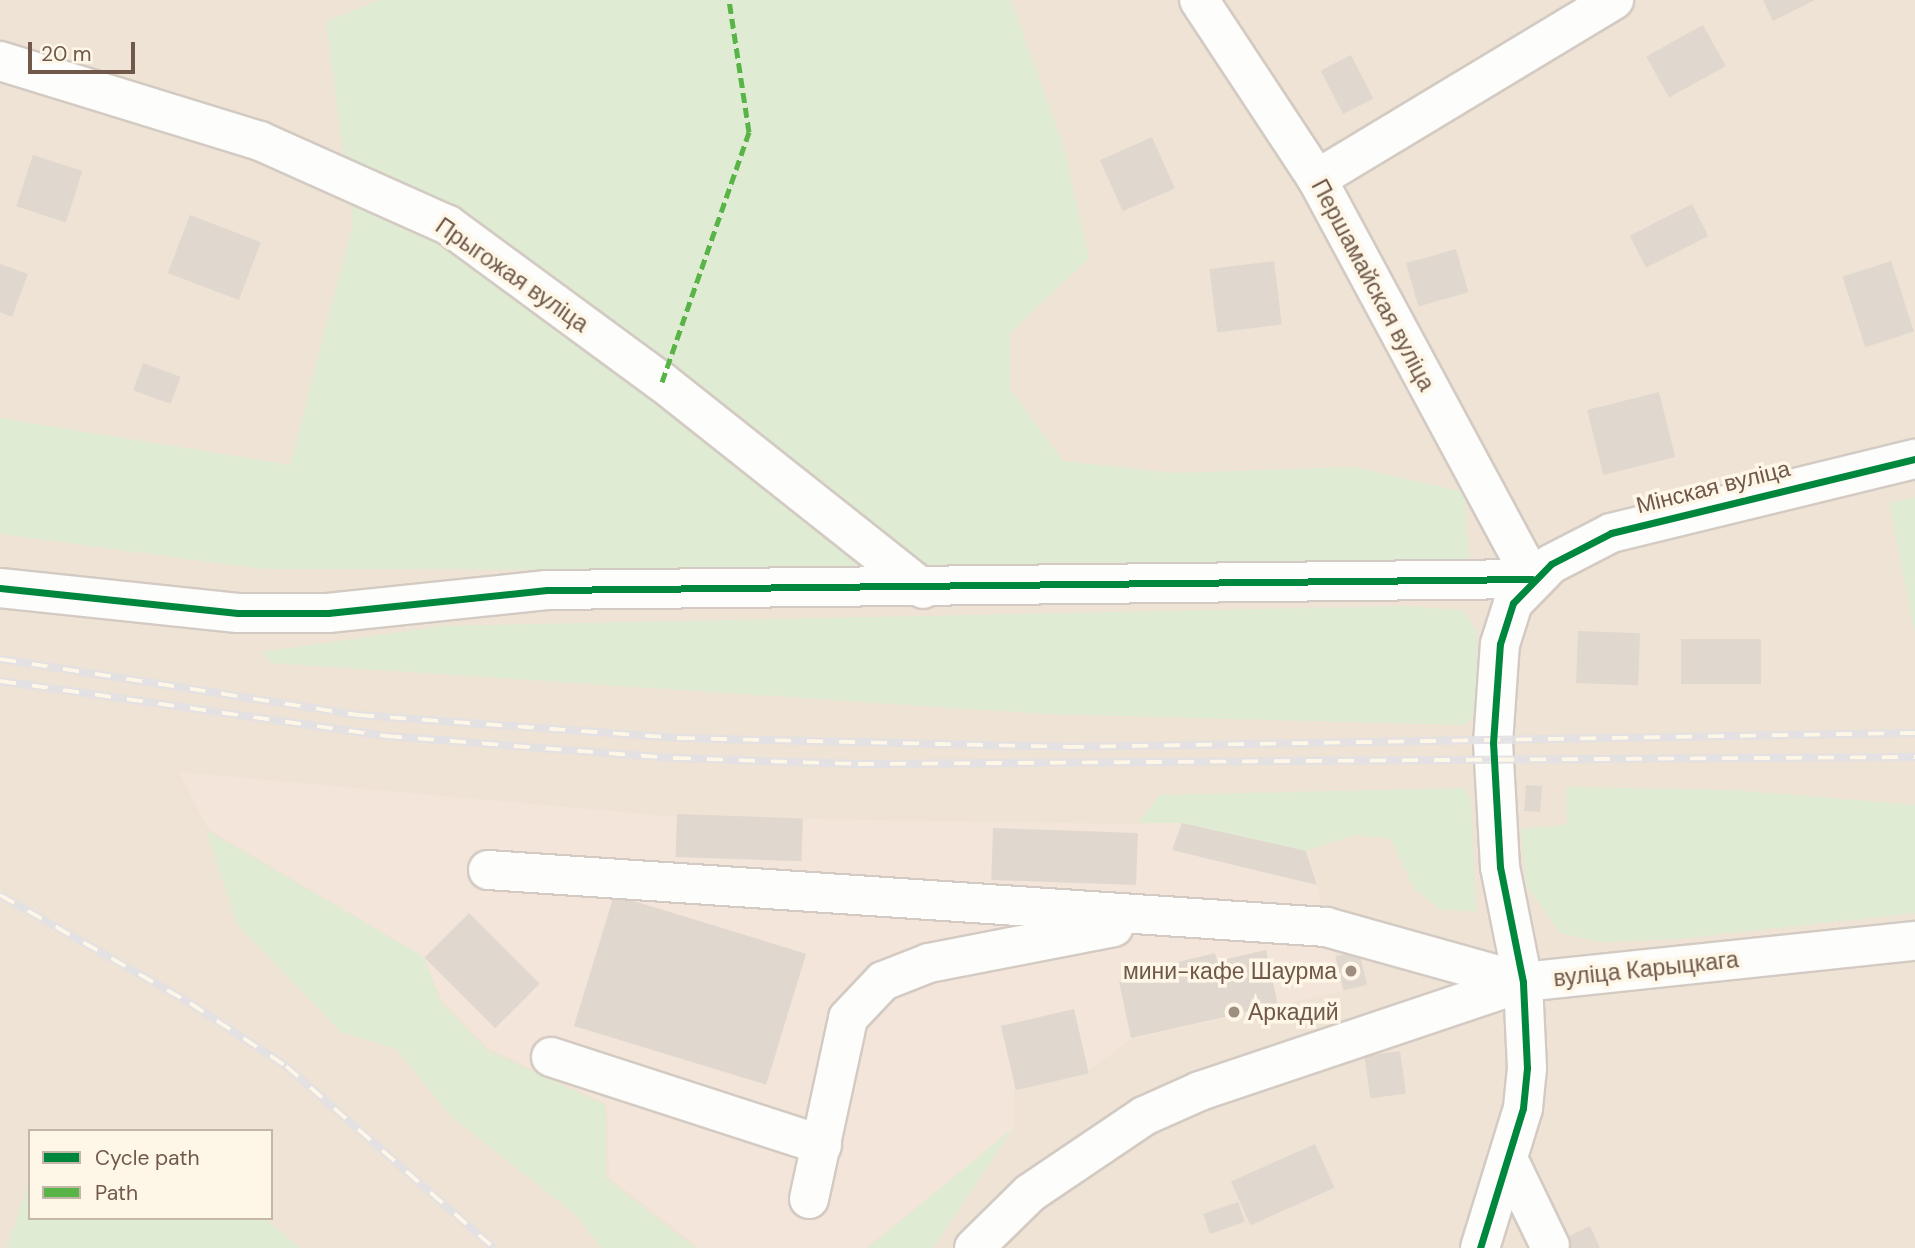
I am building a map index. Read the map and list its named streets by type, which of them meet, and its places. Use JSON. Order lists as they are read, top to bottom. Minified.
{"streets":{"street":["Прыгожая вуліца","Першамайская вуліца","Мінская вуліца","вуліца Карыцкага"]},"crossings":[["Першамайская вуліца","Мінская вуліца"]],"places":["мини-кафе Шаурма","Аркадий"],"legend":["Cycle path","Path"],"scale_bar":"20 m"}
